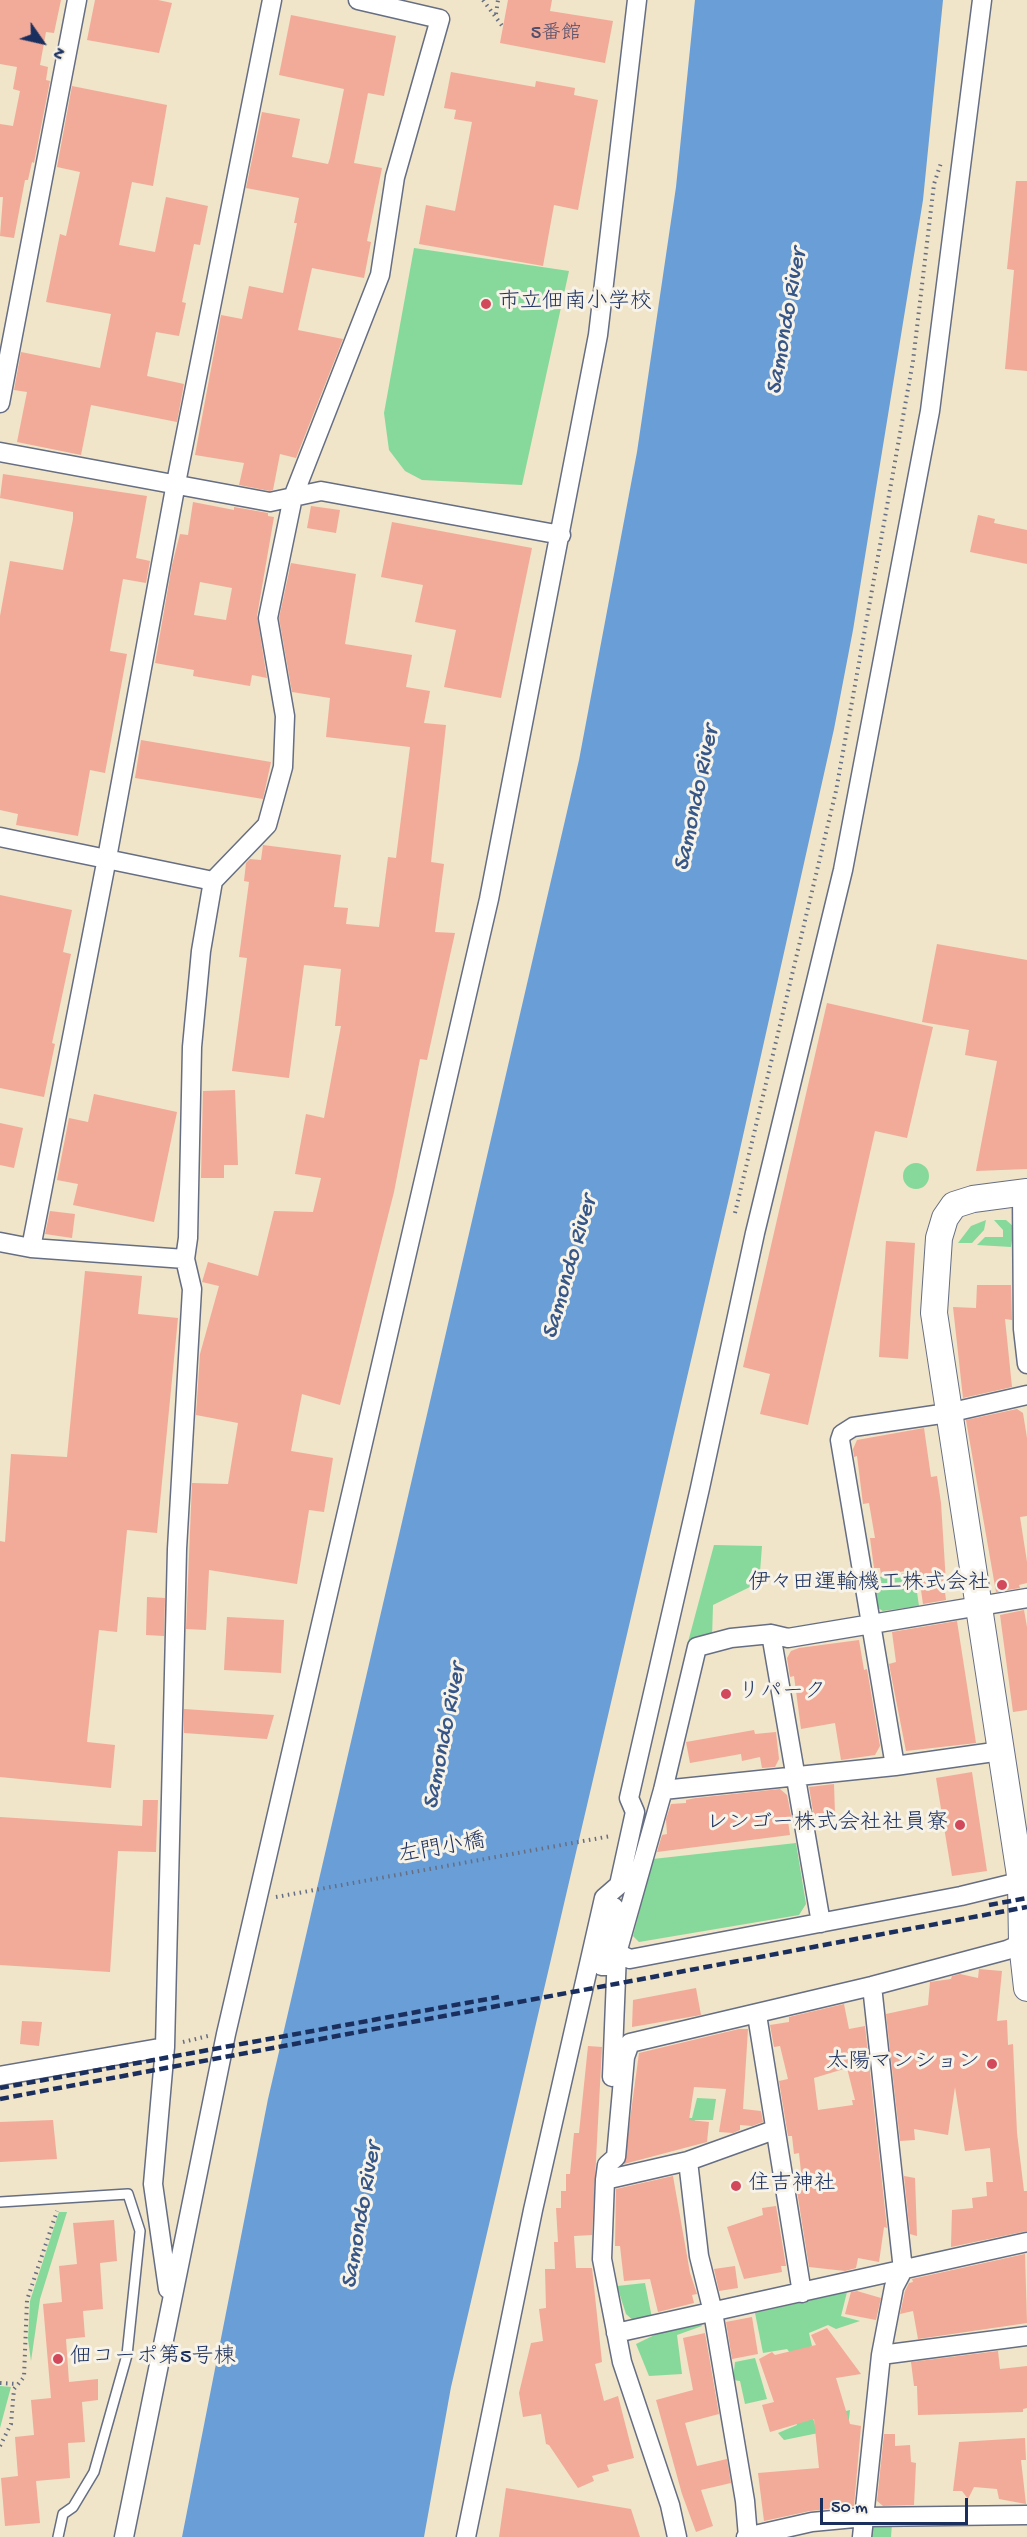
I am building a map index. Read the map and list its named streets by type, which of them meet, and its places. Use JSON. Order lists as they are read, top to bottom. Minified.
{"streets":{"path":["左門小橋"]},"water":["Samondo River"],"places":["市立佃南小学校","伊々田運輸機工株式会社","リパーク","レンゴー株式会社社員寮","太陽マンション","住吉神社","佃コーポ第5号棟"],"house_numbers":["5番館"],"scale_bar":"50 m","north":"bottom right"}
